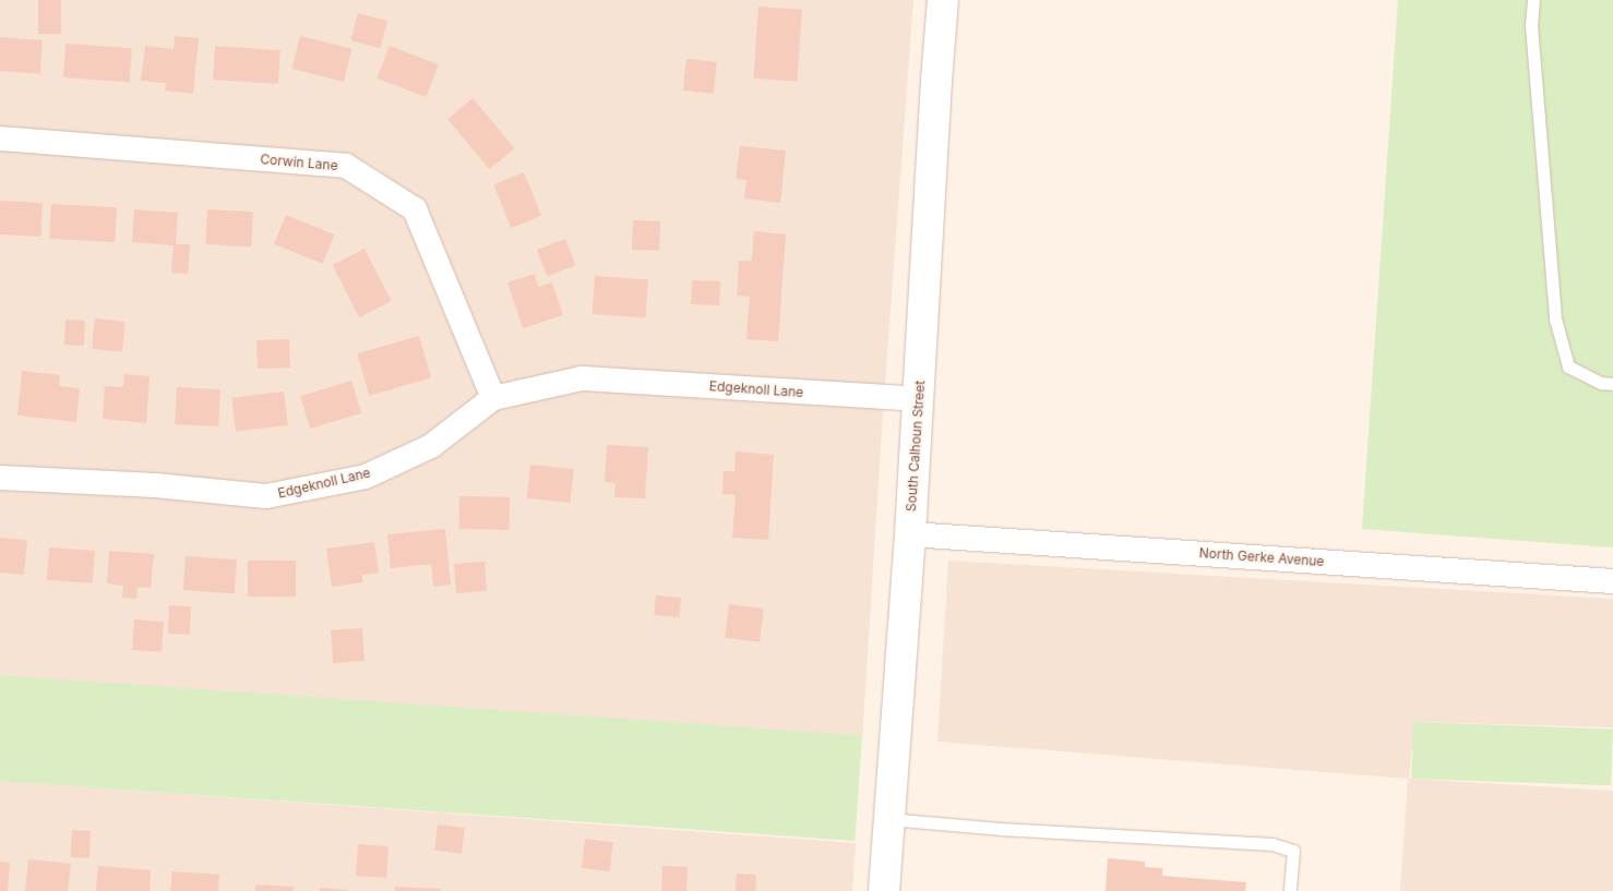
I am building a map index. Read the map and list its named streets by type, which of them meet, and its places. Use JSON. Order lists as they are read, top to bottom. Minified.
{"streets":{"street":["Corwin Lane","Edgeknoll Lane","South Calhoun Street","North Gerke Avenue"]},"crossings":[["Corwin Lane","Edgeknoll Lane"],["Edgeknoll Lane","South Calhoun Street"],["South Calhoun Street","North Gerke Avenue"]]}
